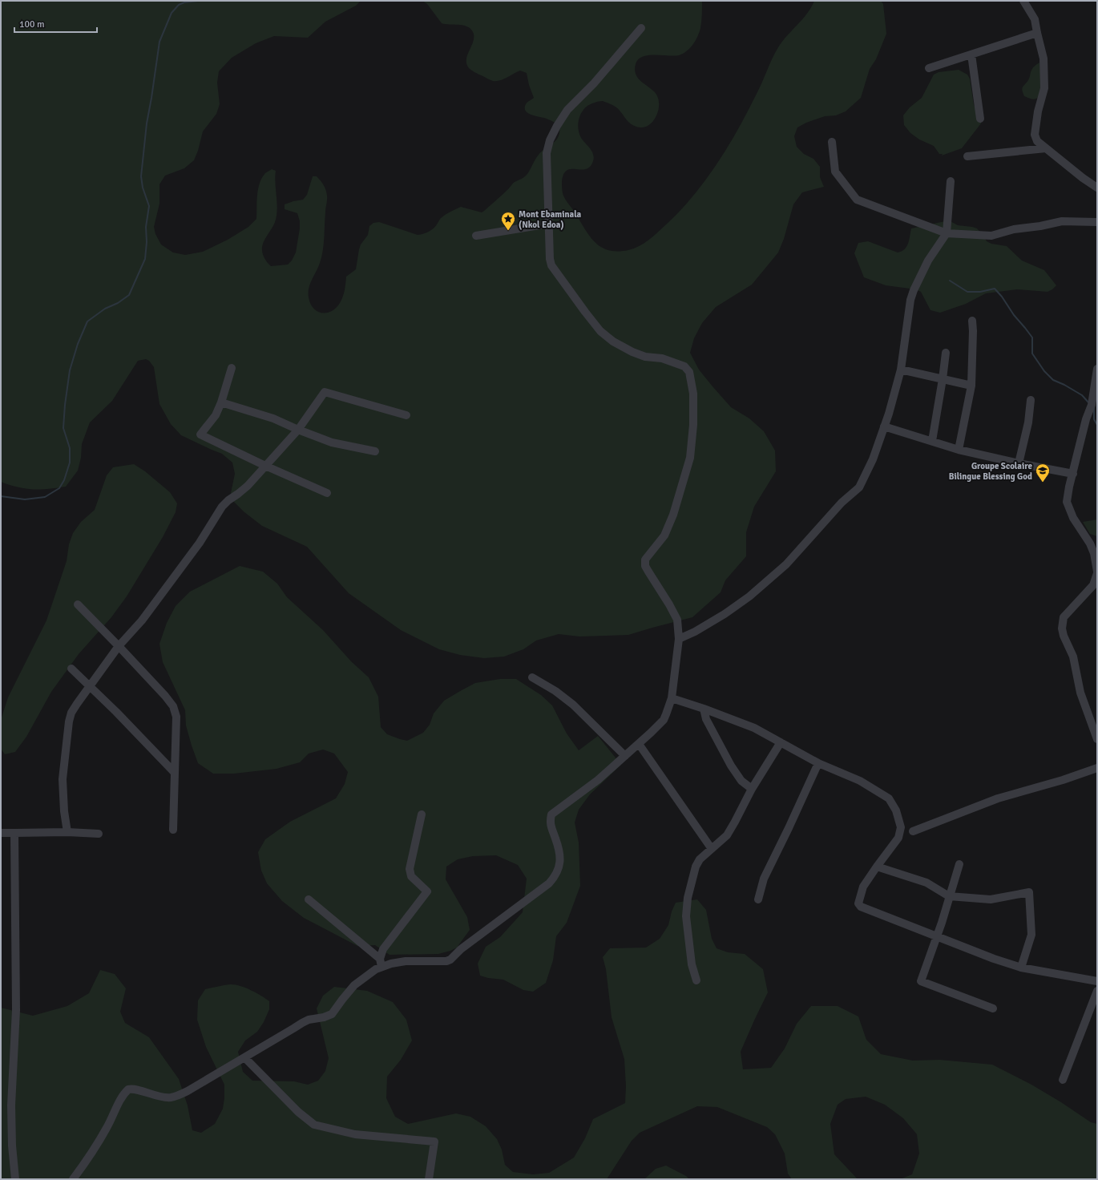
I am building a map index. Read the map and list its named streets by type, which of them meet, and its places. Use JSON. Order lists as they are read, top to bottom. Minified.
{"places":{"place":["Mont Ebaminala (Nkol Edoa)"],"school or university":["Groupe Scolaire Bilingue Blessing God"]},"scale_bar":"100 m"}
